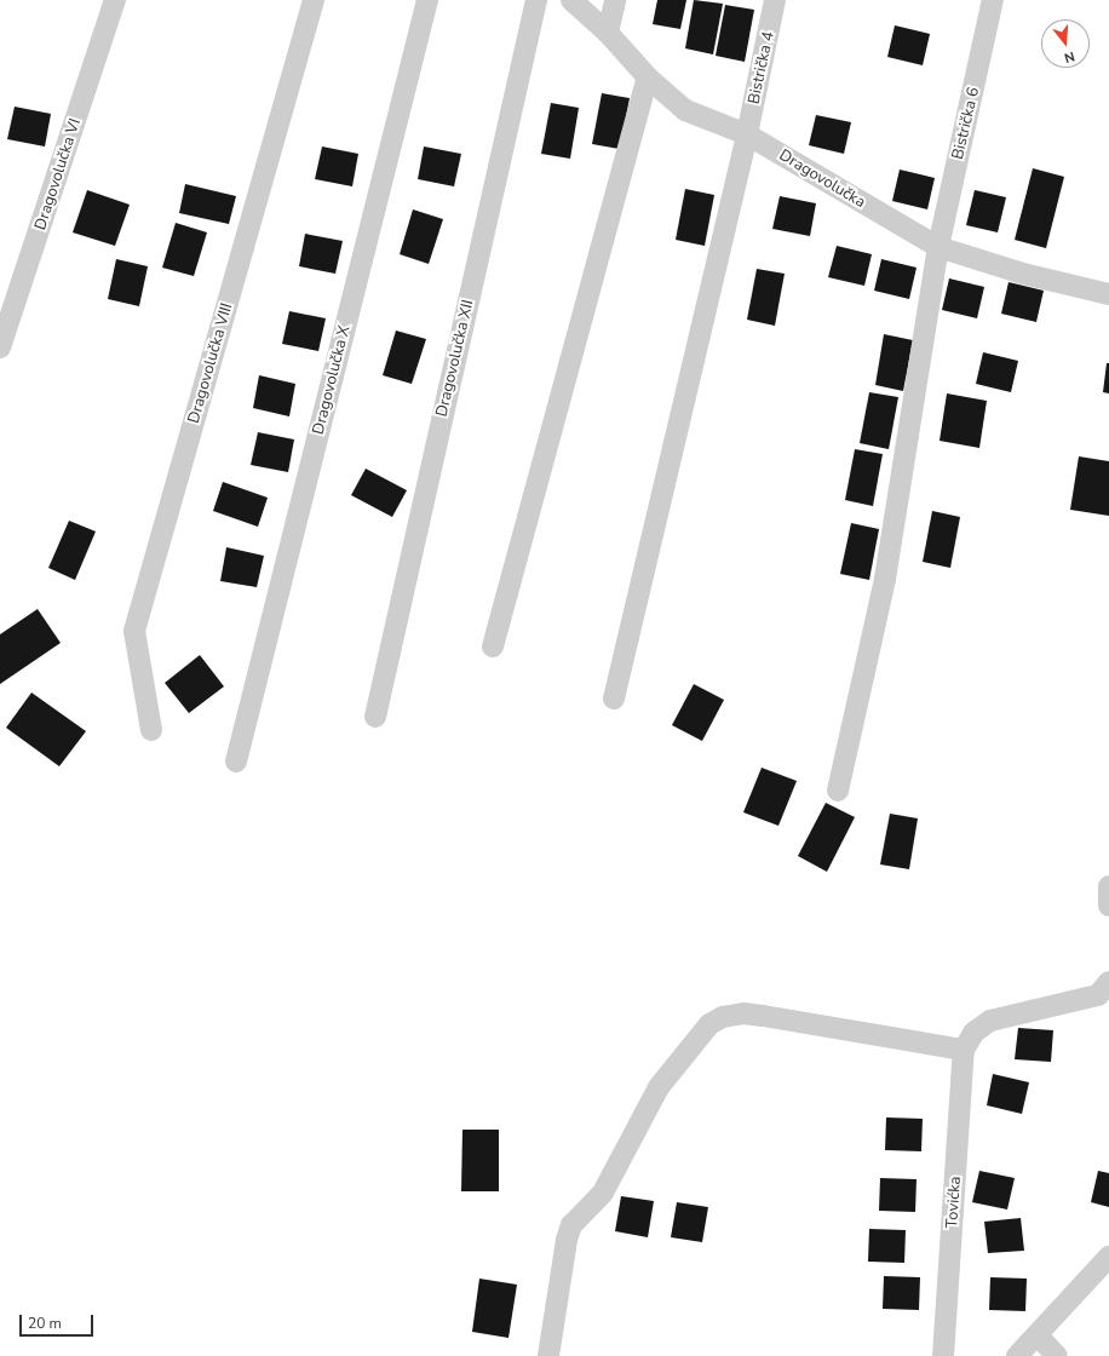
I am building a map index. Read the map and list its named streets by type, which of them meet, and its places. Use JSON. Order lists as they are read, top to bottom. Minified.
{"streets":{"street":["Bistrička 4","Bistrička 6","Dragovolučka VI","Dragovolučka","Dragovolučka XII","Dragovolučka VIII","Dragovolučka X","Tovićka"]},"crossings":[["Bistrička 4","Dragovolučka"],["Bistrička 6","Dragovolučka"]],"scale_bar":"20 m","north":"bottom"}
